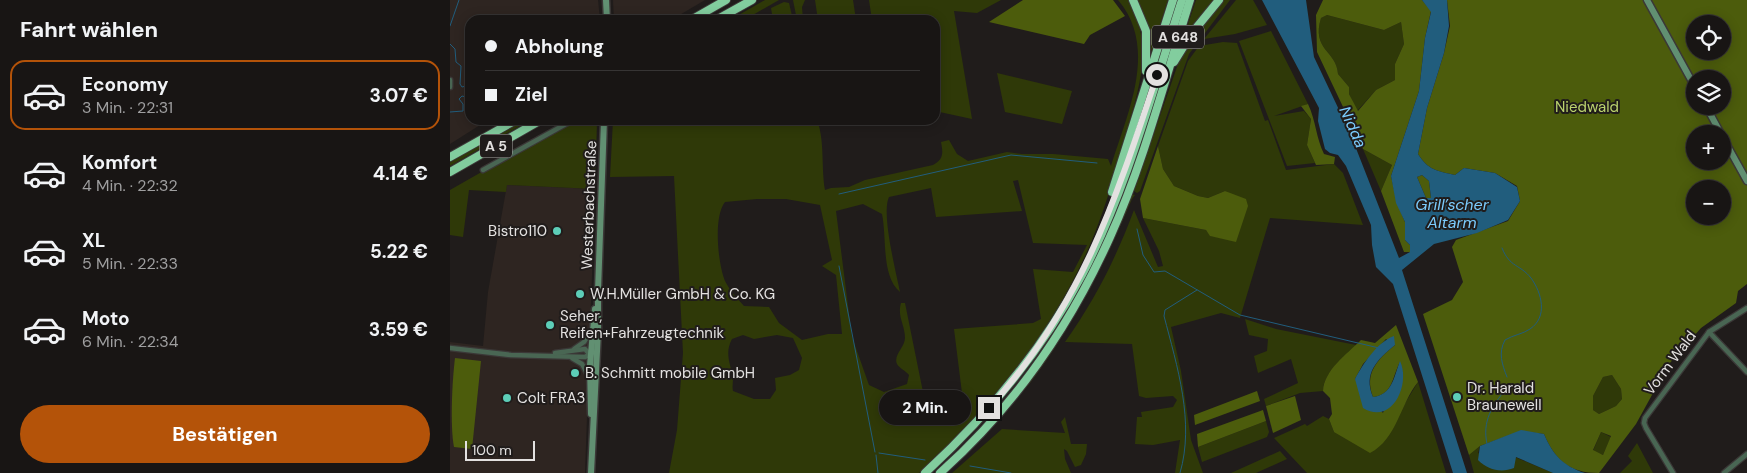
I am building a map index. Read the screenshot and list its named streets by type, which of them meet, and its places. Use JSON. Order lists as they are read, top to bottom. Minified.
{"streets":{"highway":["A 648","A 5"],"main road":["Westerbachstraße"],"street":["Vorm Wald"]},"water":["Nidda","Grill’scher Altarm"],"parks":["Niedwald"],"places":["Bistro110","W.H.Müller GmbH & Co. KG","Seher, Reifen+Fahrzeugtechnik","B. Schmitt mobile GmbH","Dr. Harald Braunewell","Colt FRA3"],"scale_bar":"100 m","page":{"heading":"Fahrt wählen","map_buttons":["+","−"],"banner":["Abholung","Ziel"],"list":[{"name":"Economy","note":"3 Min. · 22:31","value":"3.07 €"},{"name":"Komfort","note":"4 Min. · 22:32","value":"4.14 €"},{"name":"XL","note":"5 Min. · 22:33","value":"5.22 €"},{"name":"Moto","note":"6 Min. · 22:34","value":"3.59 €"}],"bubble":"2 Min.","buttons":"Bestätigen","scale":"100 m"}}
